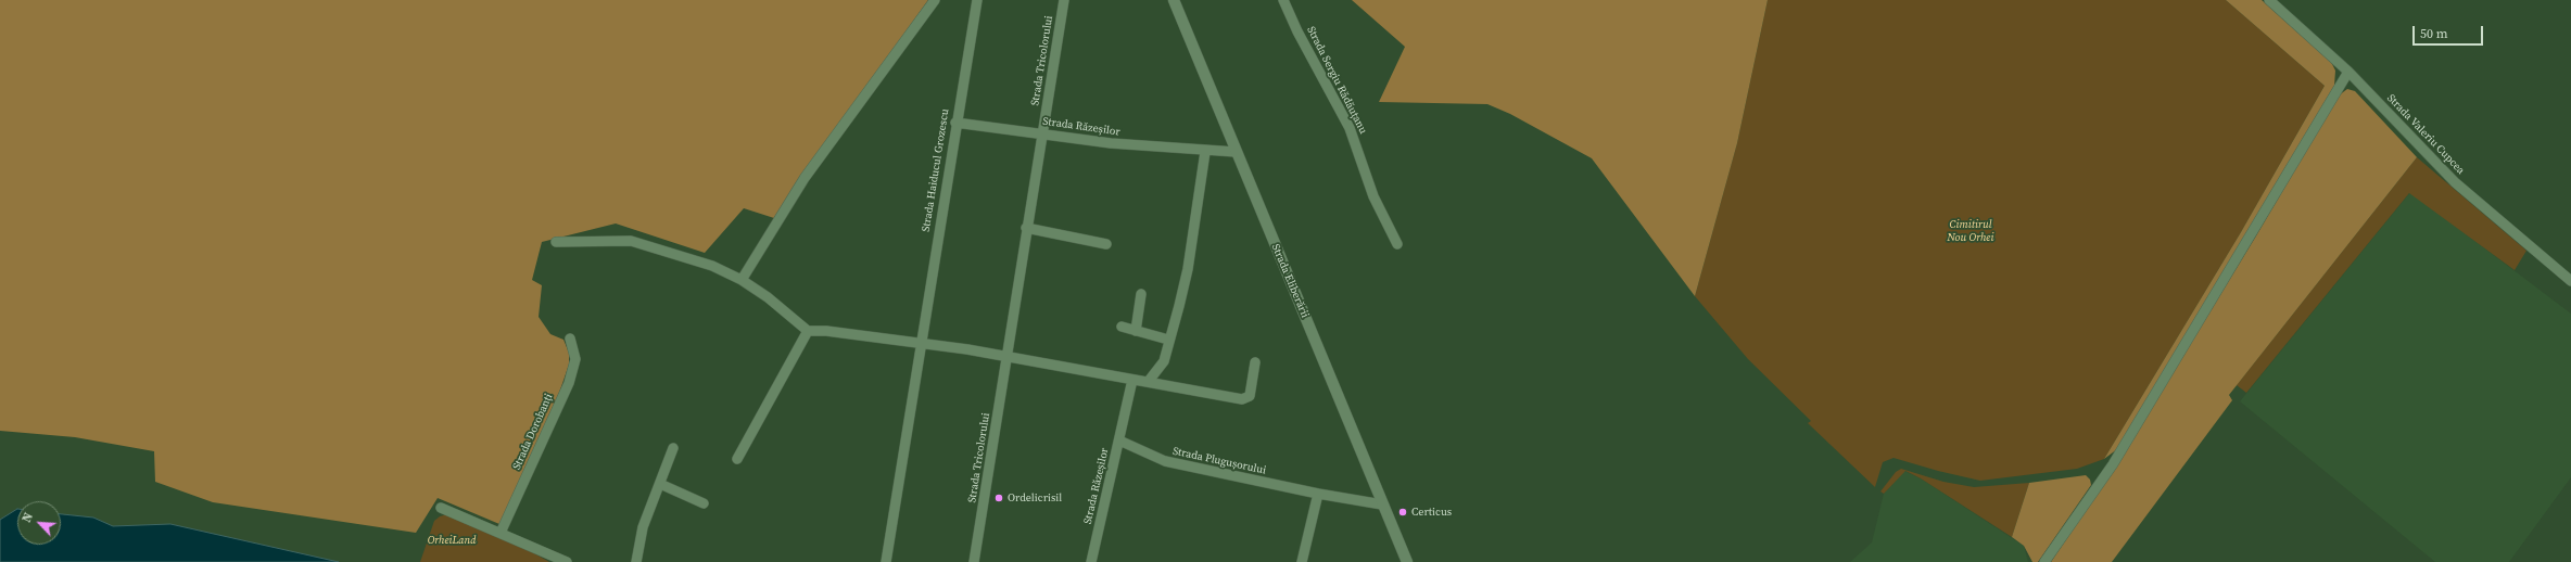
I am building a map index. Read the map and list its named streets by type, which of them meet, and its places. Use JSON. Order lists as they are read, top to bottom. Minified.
{"streets":{"street":["Strada Tricolorului","Strada Sergiu Rădăuțanu","Strada Răzeșilor","Strada Valeriu Cupcea","Strada Haiducul Grozescu","Strada Eliberării","Strada Dorobanți","Strada Plugușorului"]},"crossings":[["Strada Tricolorului","Strada Răzeșilor"],["Strada Răzeșilor","Strada Haiducul Grozescu"],["Strada Răzeșilor","Strada Eliberării"],["Strada Răzeșilor","Strada Plugușorului"],["Strada Eliberării","Strada Plugușorului"]],"parks":["Cimitirul Nou Orhei","OrheiLand"],"places":["Ordelicrisil","Certicus"],"scale_bar":"50 m","north":"top left"}
